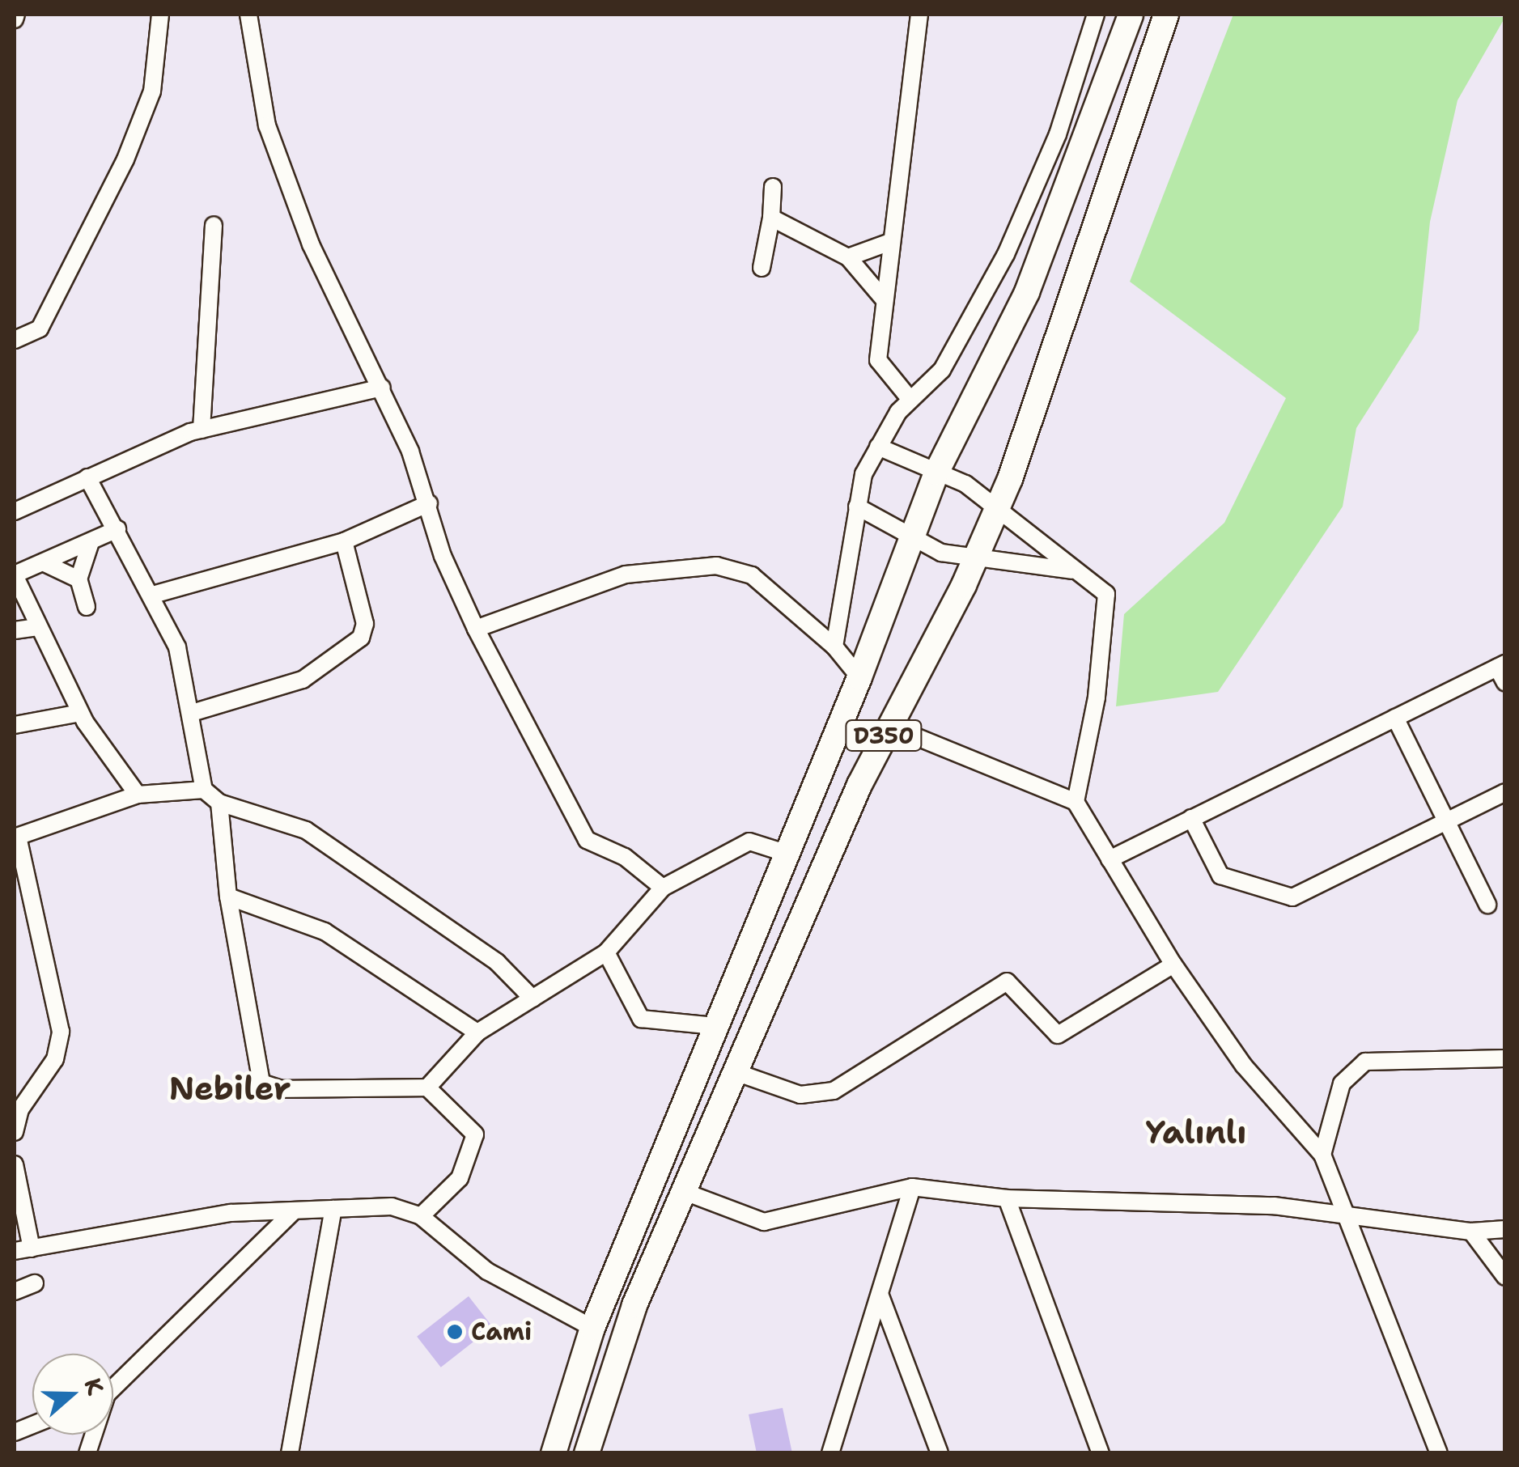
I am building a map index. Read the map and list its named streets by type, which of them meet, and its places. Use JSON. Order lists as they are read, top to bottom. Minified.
{"streets":{"highway":["D350"]},"districts":["Nebiler","Yalınlı"],"places":["Cami"],"north":"right"}
